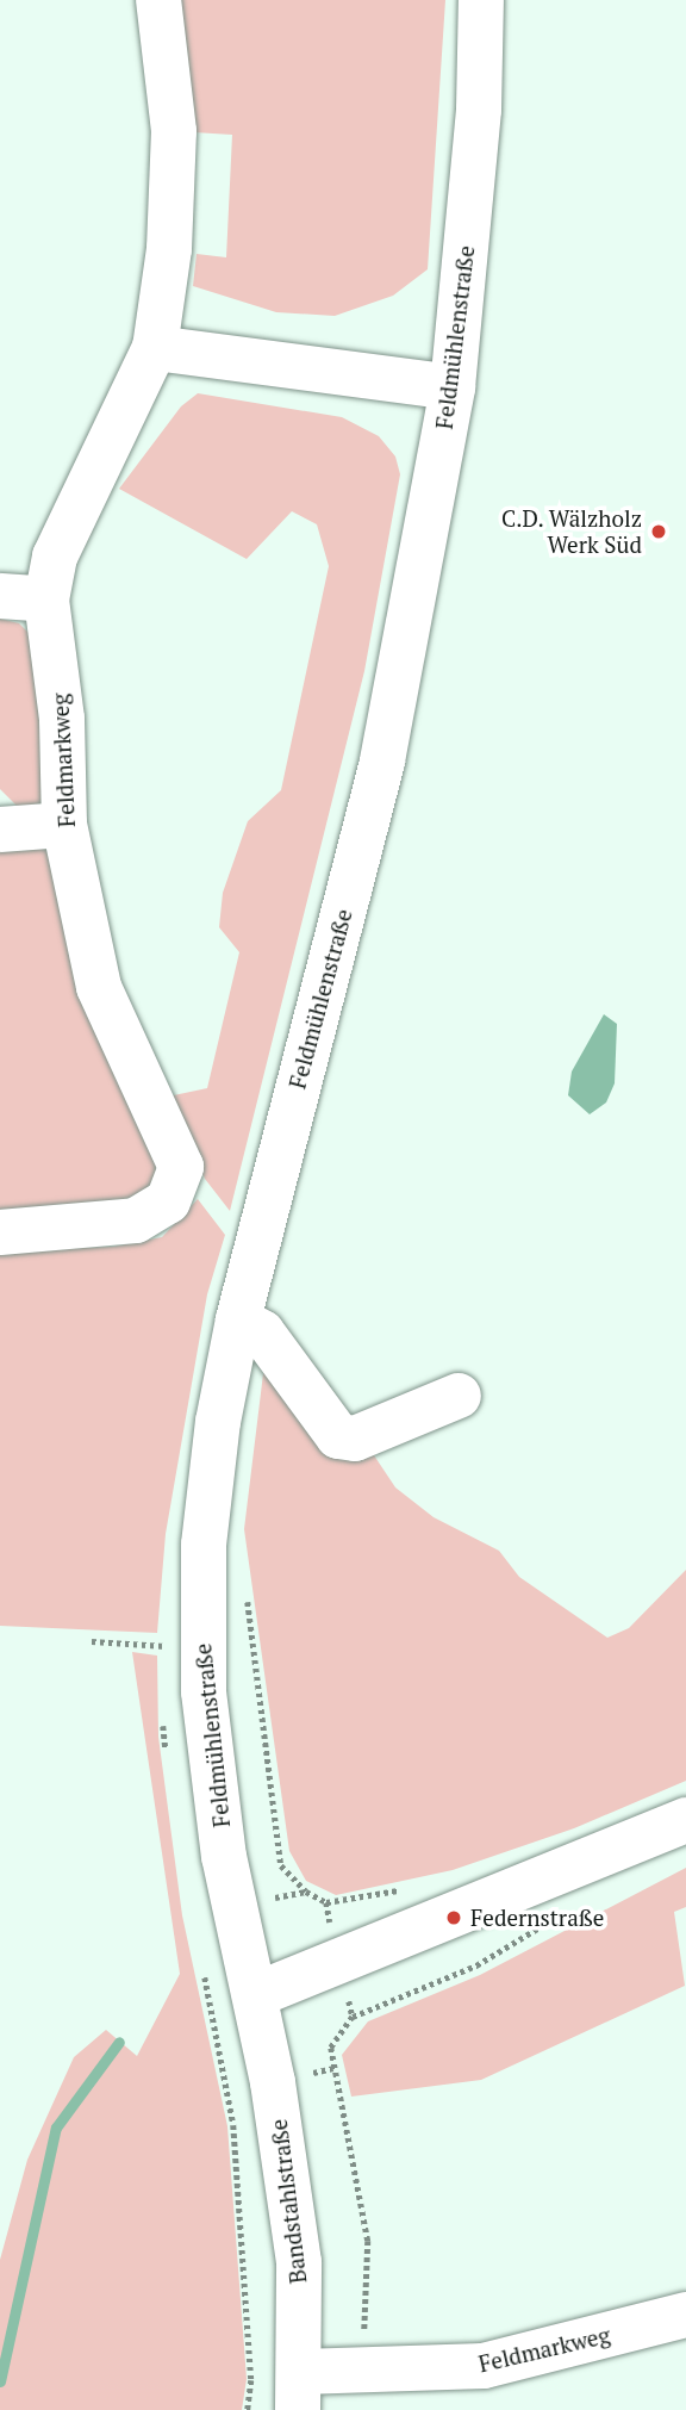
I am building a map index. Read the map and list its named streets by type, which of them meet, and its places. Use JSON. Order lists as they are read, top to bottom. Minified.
{"streets":{"street":["Feldmühlenstraße","Feldmarkweg","Bandstahlstraße"]},"crossings":[["Feldmühlenstraße","Bandstahlstraße"],["Feldmarkweg","Bandstahlstraße"]],"places":["C.D. Wälzholz Werk Süd","Federnstraße"]}
